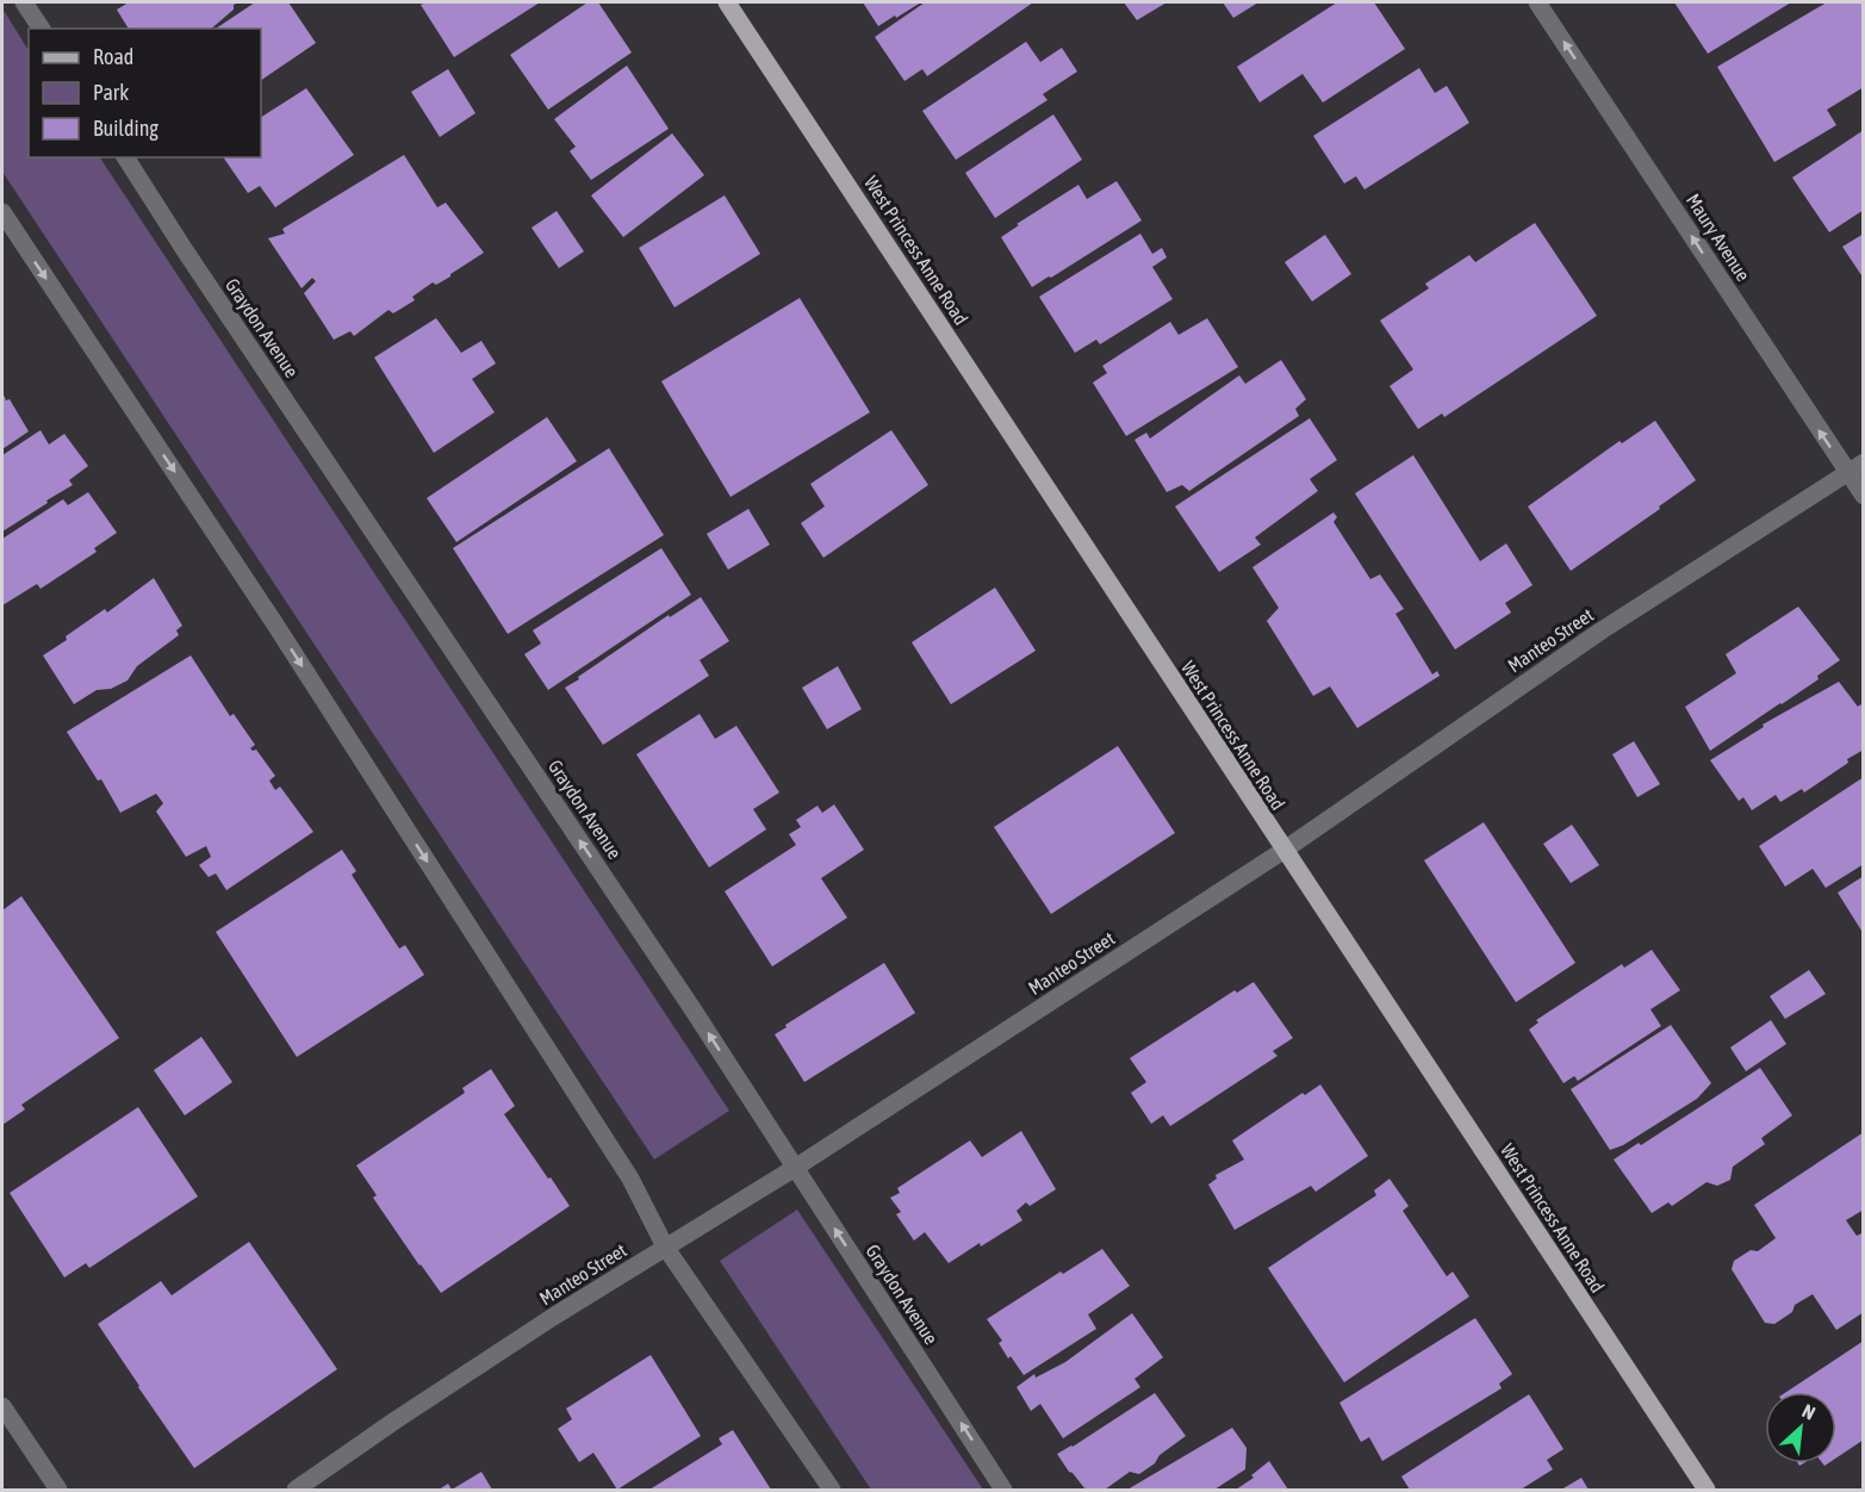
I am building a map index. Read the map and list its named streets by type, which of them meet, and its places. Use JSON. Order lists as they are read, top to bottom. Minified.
{"streets":{"main road":["West Princess Anne Road"],"street":["Maury Avenue","Graydon Avenue","Manteo Street"]},"crossings":[["Maury Avenue","Manteo Street"],["West Princess Anne Road","Manteo Street"],["Graydon Avenue","Manteo Street"]],"one_way":["Maury Avenue"],"legend":["Road","Park","Building"],"north":"top right"}
